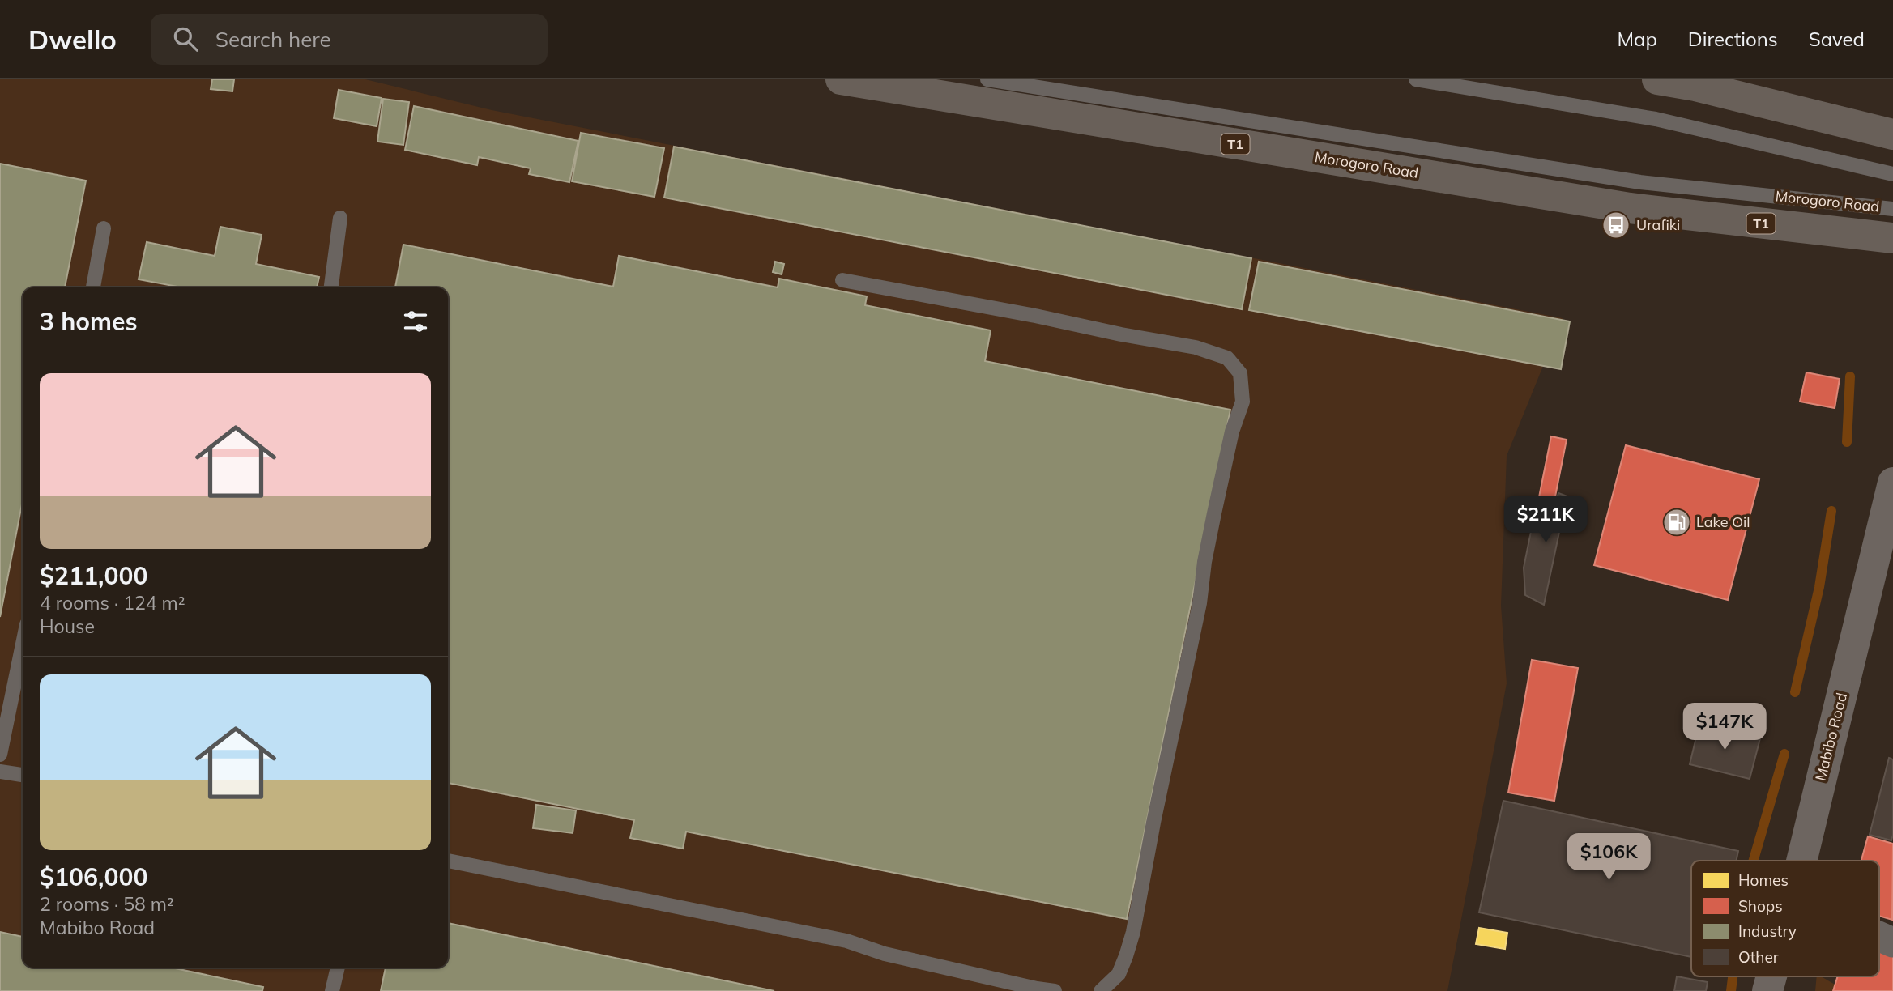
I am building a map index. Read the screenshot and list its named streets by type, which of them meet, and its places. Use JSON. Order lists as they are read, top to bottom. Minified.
{"streets":{"highway":["T1","Morogoro Road"],"main road":["Mabibo Road"]},"places":{"bus stop":["Urafiki"],"fuel station":["Lake Oil"]},"legend":["Homes","Shops","Industry","Other"],"page":{"header":"Dwello","search":"Search here","nav":["Map","Directions","Saved"],"heading":"3 homes","list":[{"name":"$211,000","note":"4 rooms · 124 m² · House"},{"name":"$106,000","note":"2 rooms · 58 m² · Mabibo Road"}],"price":["$211K","$147K","$106K"]}}
